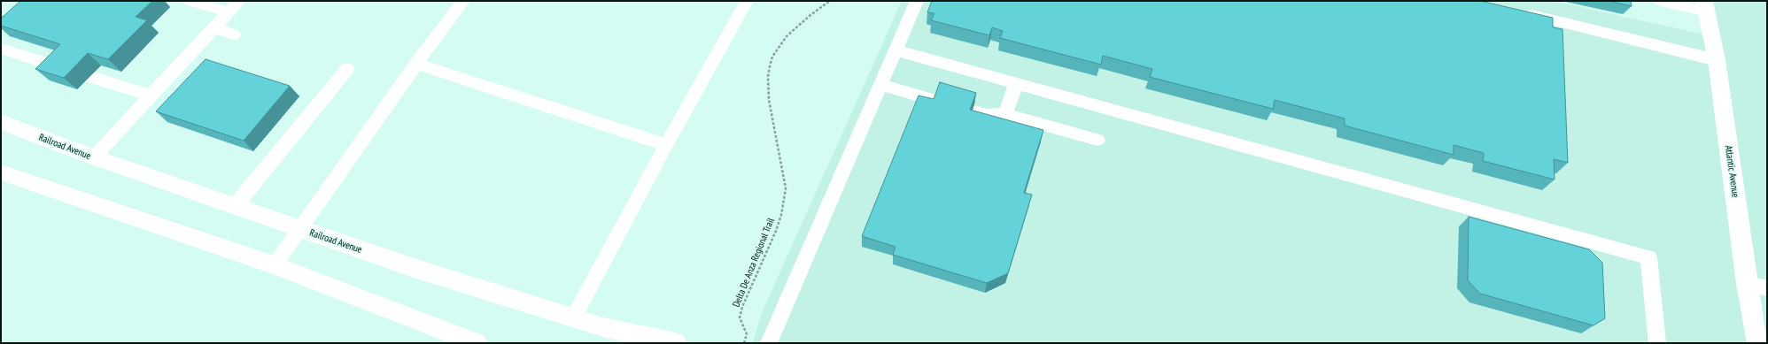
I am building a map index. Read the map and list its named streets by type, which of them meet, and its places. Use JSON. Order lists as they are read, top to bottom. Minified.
{"streets":{"main road":["Railroad Avenue","Atlantic Avenue"],"path":["Delta De Anza Regional Trail"]}}
